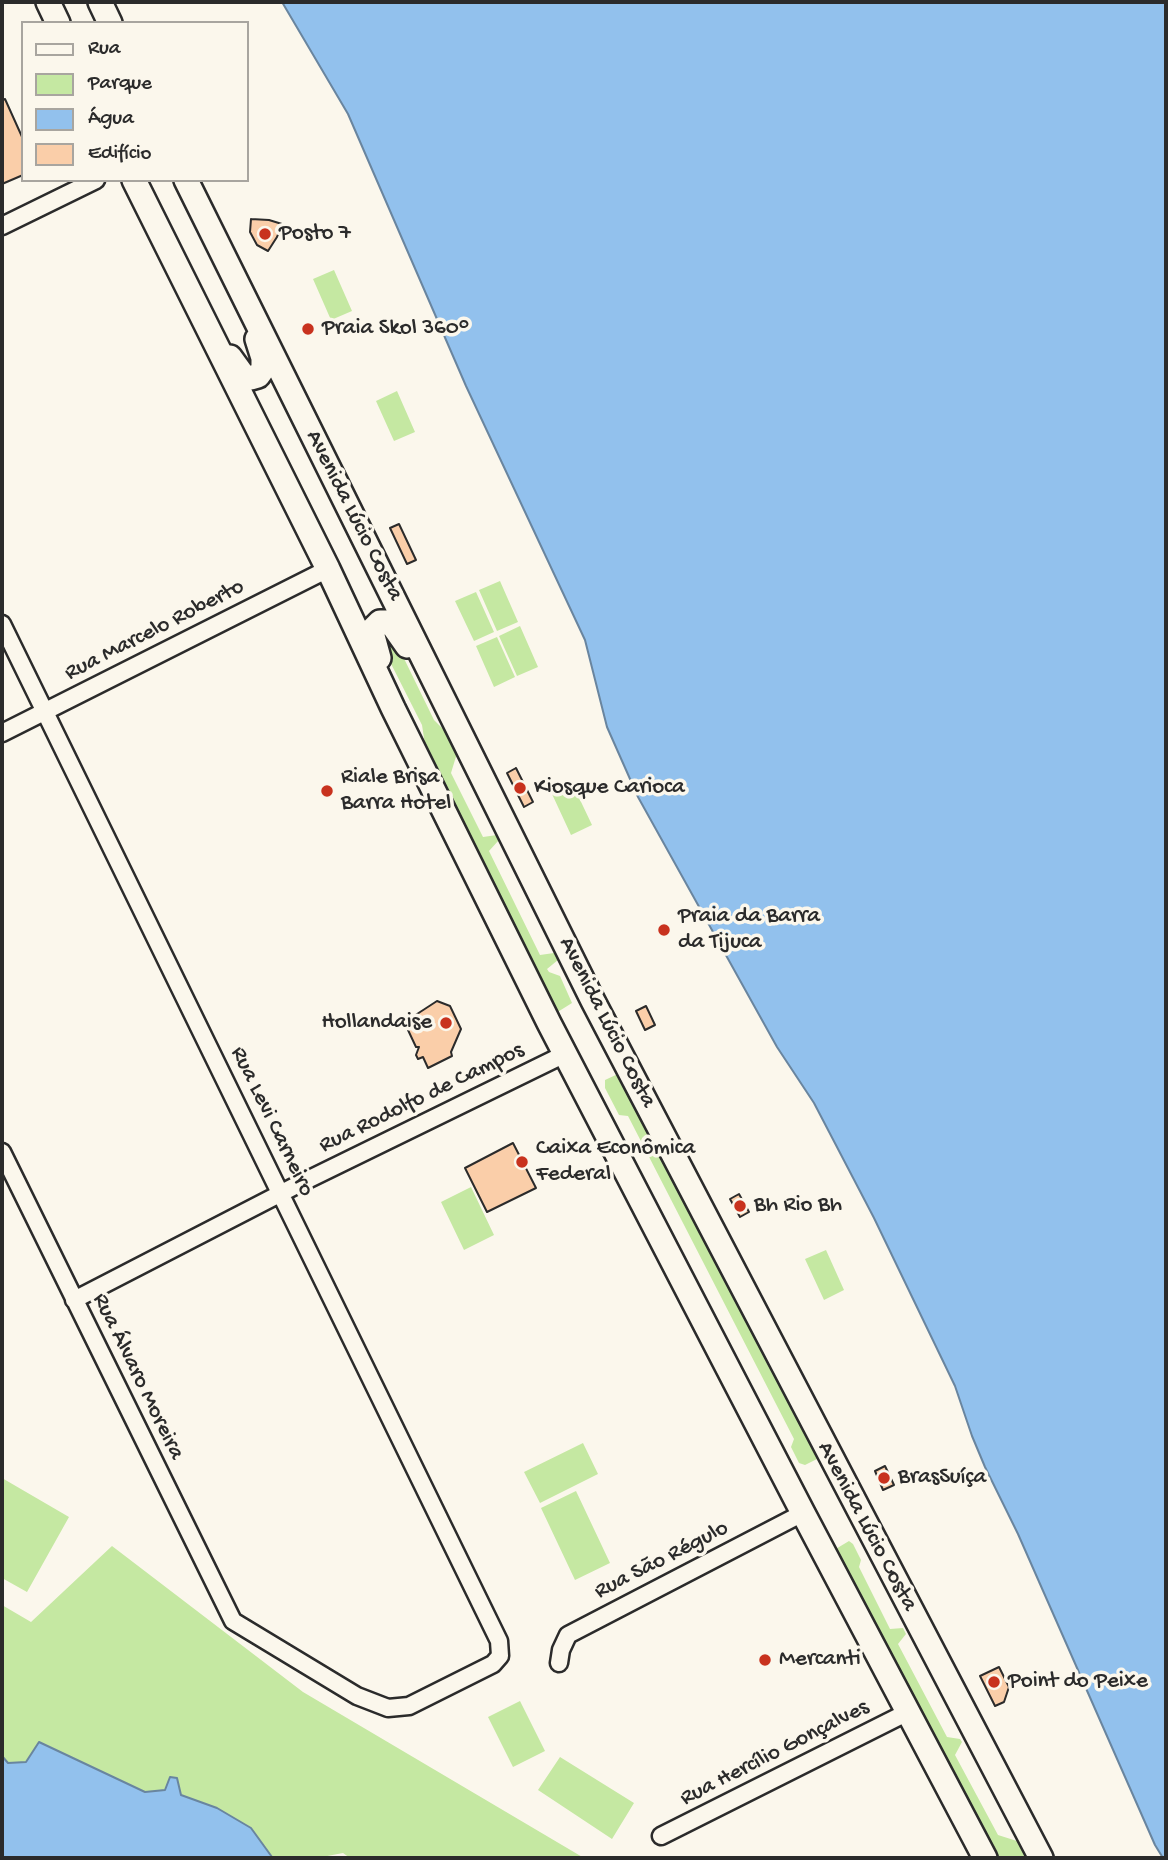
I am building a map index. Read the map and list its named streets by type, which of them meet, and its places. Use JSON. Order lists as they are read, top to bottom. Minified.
{"streets":{"main road":["Avenida Lúcio Costa"],"street":["Rua Marcelo Roberto","Rua Rodolfo de Campos","Rua Levi Carneiro","Rua Álvaro Moreira","Rua São Régulo","Rua Hercílio Gonçalves"]},"crossings":[["Avenida Lúcio Costa","Rua Marcelo Roberto"],["Avenida Lúcio Costa","Rua Rodolfo de Campos"],["Avenida Lúcio Costa","Rua São Régulo"],["Avenida Lúcio Costa","Rua Hercílio Gonçalves"],["Rua Marcelo Roberto","Rua Levi Carneiro"],["Rua Rodolfo de Campos","Rua Levi Carneiro"],["Rua Rodolfo de Campos","Rua Álvaro Moreira"],["Rua Levi Carneiro","Rua Álvaro Moreira"]],"places":["Posto 7","Praia Skol 360°","Kiosque Carioca","Riale Brisa Barra Hotel","Praia da Barra da Tijuca","Hollandaise","Caixa Econômica Federal","Bh Rio Bh","BrasSuíça","Mercanti","Point do Peixe"],"legend":["Rua","Parque","Água","Edifício"]}
